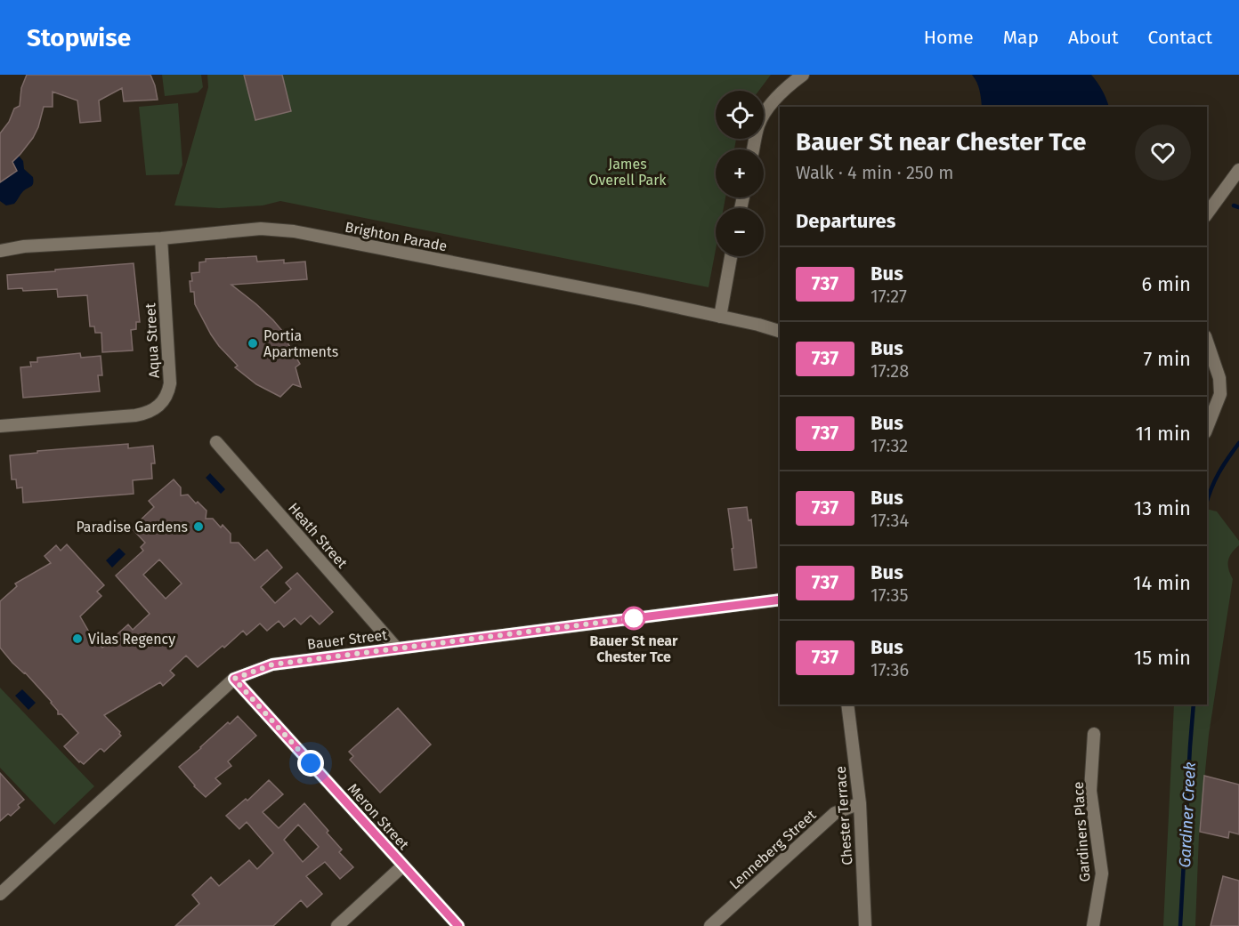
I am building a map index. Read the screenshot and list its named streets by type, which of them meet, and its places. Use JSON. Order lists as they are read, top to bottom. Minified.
{"streets":{"street":["Brighton Parade","Aqua Street","Heath Street","Bauer Street","Chester Terrace","Meron Street","Gardiners Place","Lenneberg Street"]},"crossings":[["Brighton Parade","Aqua Street"],["Heath Street","Bauer Street"],["Bauer Street","Meron Street"],["Chester Terrace","Lenneberg Street"]],"water":["Gardiner Creek"],"parks":["James Overell Park"],"places":["Portia Apartments","Paradise Gardens","Bauer St near Chester Tce","Vilas Regency"],"lines":["bus line 737"],"page":{"header":"Stopwise","nav":["Home","Map","About","Contact"],"map_buttons":["+","−"],"heading":[["Bauer St near Chester Tce","Walk · 4 min · 250 m"],"Departures"],"list":[{"mark":"737","name":"Bus","note":"17:27","value":"6 min"},{"mark":"737","name":"Bus","note":"17:28","value":"7 min"},{"mark":"737","name":"Bus","note":"17:32","value":"11 min"},{"mark":"737","name":"Bus","note":"17:34","value":"13 min"},{"mark":"737","name":"Bus","note":"17:35","value":"14 min"},{"mark":"737","name":"Bus","note":"17:36","value":"15 min"}]}}
